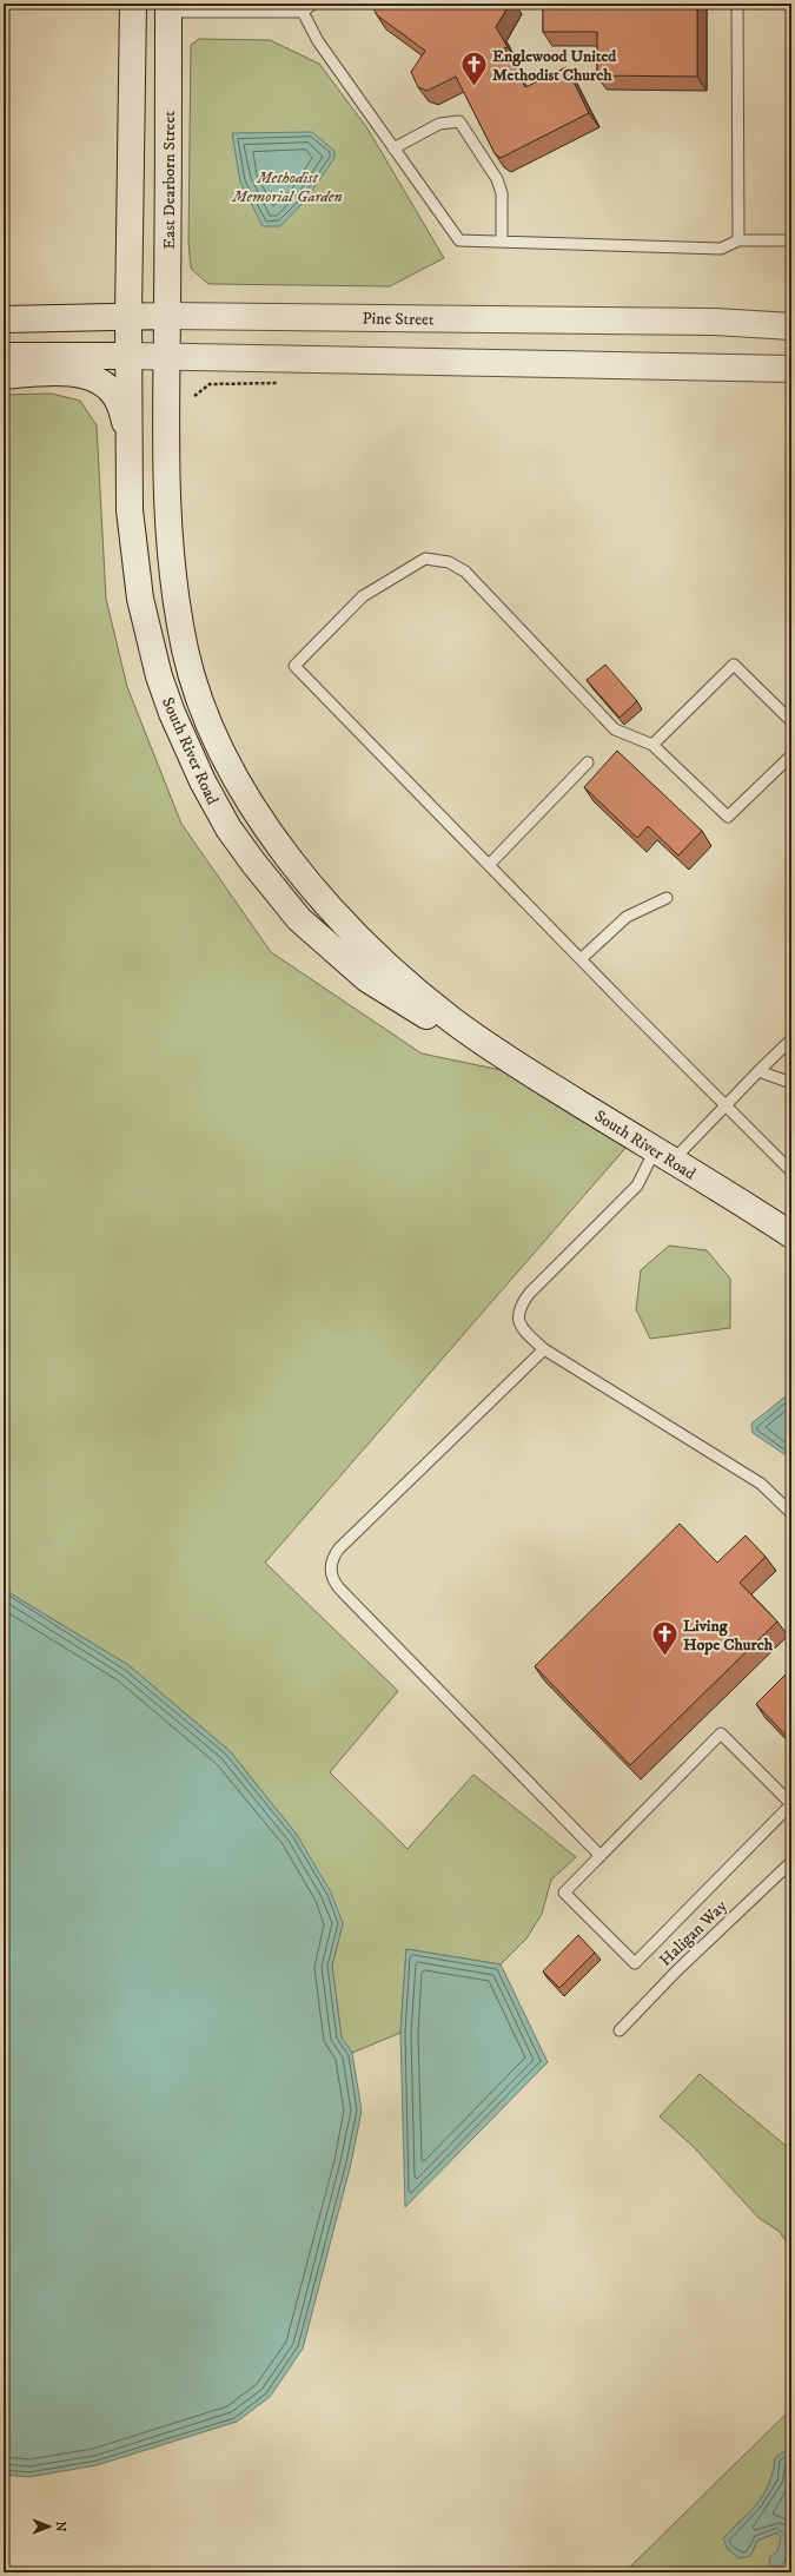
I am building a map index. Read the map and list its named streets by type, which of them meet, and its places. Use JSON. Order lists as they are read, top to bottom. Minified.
{"streets":{"main road":["East Dearborn Street","Pine Street","South River Road"],"lane":["Haligan Way"]},"crossings":[["East Dearborn Street","Pine Street"],["East Dearborn Street","South River Road"],["Pine Street","South River Road"]],"parks":["Methodist Memorial Garden"],"places":{"church":["Englewood United Methodist Church","Living Hope Church"]},"north":"right"}
